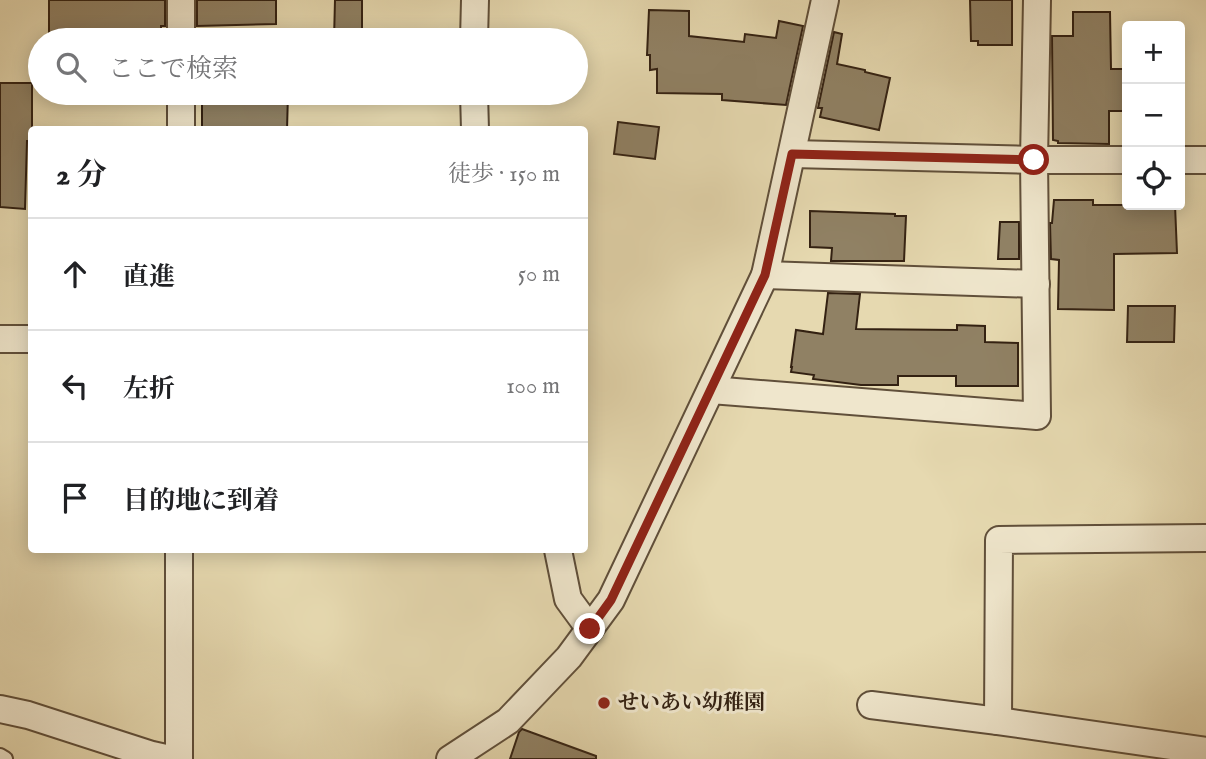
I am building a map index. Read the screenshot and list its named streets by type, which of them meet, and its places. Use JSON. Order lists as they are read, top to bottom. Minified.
{"places":["せいあい幼稚園"],"page":{"map_buttons":["+","−"],"search":"ここで検索","heading":["2 分","徒歩 · 150 m"],"list":[["直進","50 m"],["左折","100 m"],"目的地に到着"]}}
